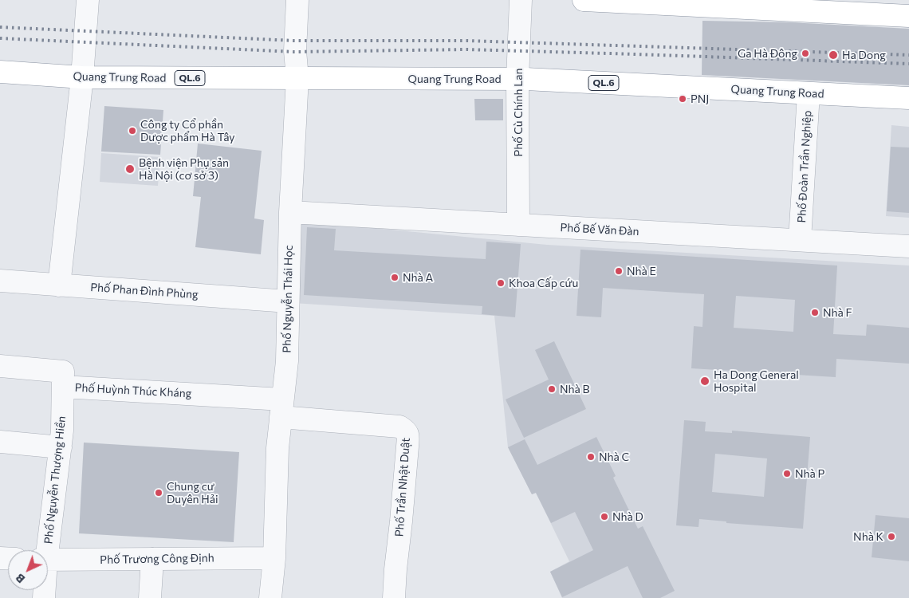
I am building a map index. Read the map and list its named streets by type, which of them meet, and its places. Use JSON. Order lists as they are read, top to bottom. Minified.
{"streets":{"highway":["Quang Trung Road","QL.6"],"street":["Phố Cù Chính Lan","Phố Đoàn Trần Nghiệp","Phố Bế Văn Đàn","Phố Phan Đình Phùng","Phố Nguyễn Thái Học","Phố Huỳnh Thúc Kháng","Phố Nguyễn Thượng Hiền","Phố Trần Nhật Duật","Phố Trương Công Định"]},"crossings":[["Quang Trung Road","Phố Cù Chính Lan"],["Quang Trung Road","Phố Đoàn Trần Nghiệp"],["Quang Trung Road","Phố Nguyễn Thái Học"],["Phố Cù Chính Lan","Phố Bế Văn Đàn"],["Phố Đoàn Trần Nghiệp","Phố Bế Văn Đàn"],["Phố Bế Văn Đàn","Phố Nguyễn Thái Học"],["Phố Phan Đình Phùng","Phố Nguyễn Thái Học"],["Phố Nguyễn Thái Học","Phố Huỳnh Thúc Kháng"],["Phố Nguyễn Thái Học","Phố Trần Nhật Duật"],["Phố Nguyễn Thái Học","Phố Trương Công Định"],["Phố Huỳnh Thúc Kháng","Phố Nguyễn Thượng Hiền"],["Phố Huỳnh Thúc Kháng","Phố Trần Nhật Duật"]],"places":["Ga Hà Đông","Ha Dong","PNJ","Công ty Cổ phần Dược phẩm Hà Tây","Bệnh viện Phụ sản Hà Nội (cơ sở 3)","Nhà E","Nhà A","Khoa Cấp cứu","Nhà F","Ha Dong General Hospital","Nhà B","Nhà C","Nhà P","Chung cư Duyên Hải","Nhà D","Nhà K"],"north":"bottom left"}
